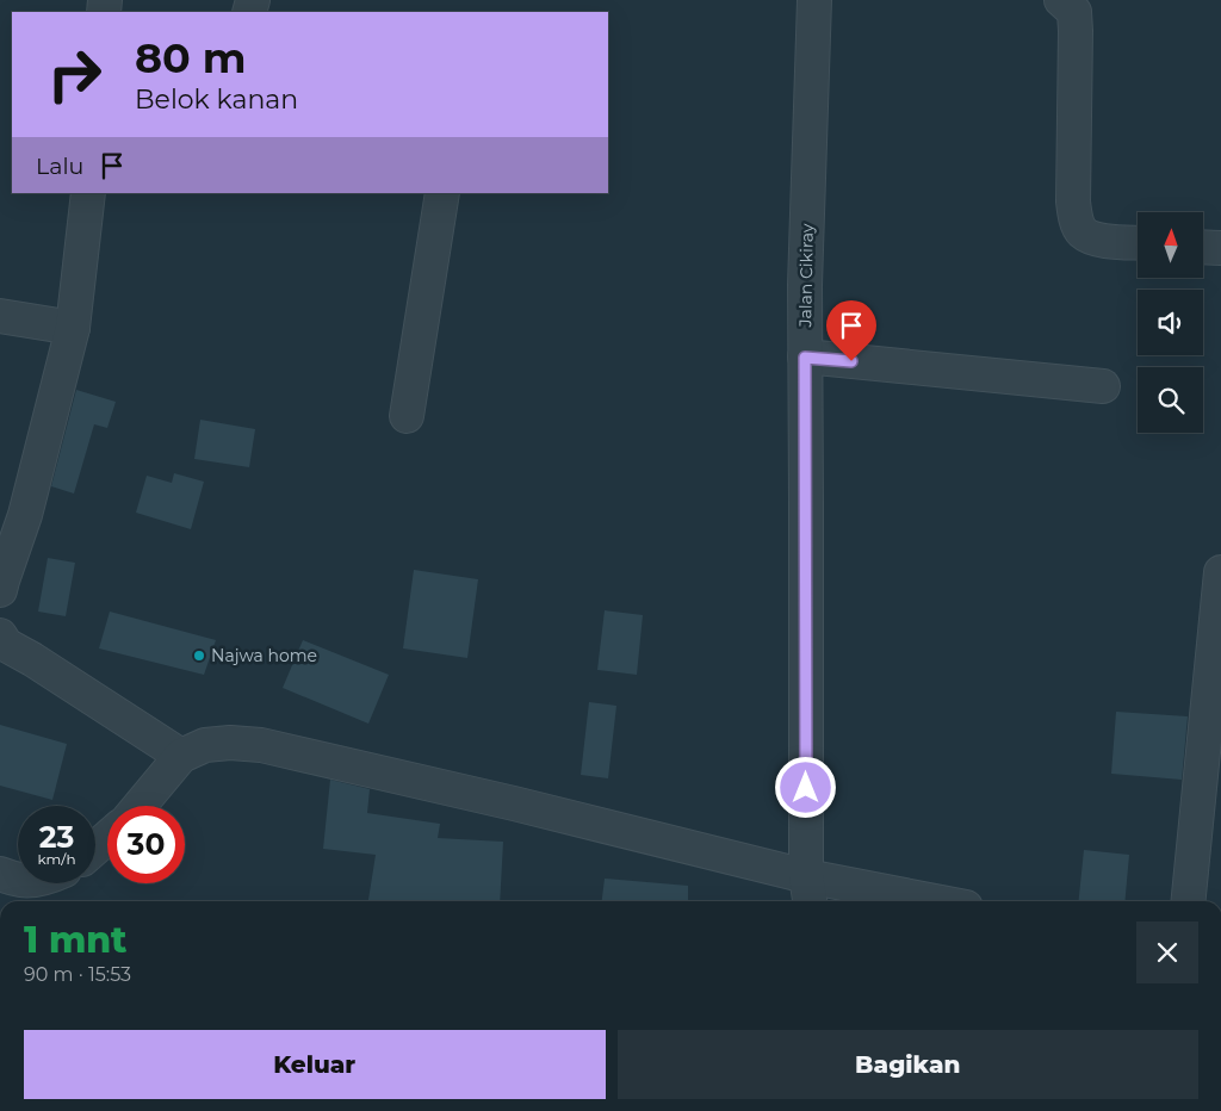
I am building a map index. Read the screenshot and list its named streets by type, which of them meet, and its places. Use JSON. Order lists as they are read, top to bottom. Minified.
{"streets":{"street":["Jalan Cikiray"]},"places":["Najwa home"],"north":"top","page":{"turn":["80 m","Belok kanan"],"then":"Lalu","speed":"23 km/h","limit":"30","heading":["1 mnt","90 m · 15:53"],"buttons":["Keluar","Bagikan"]}}
